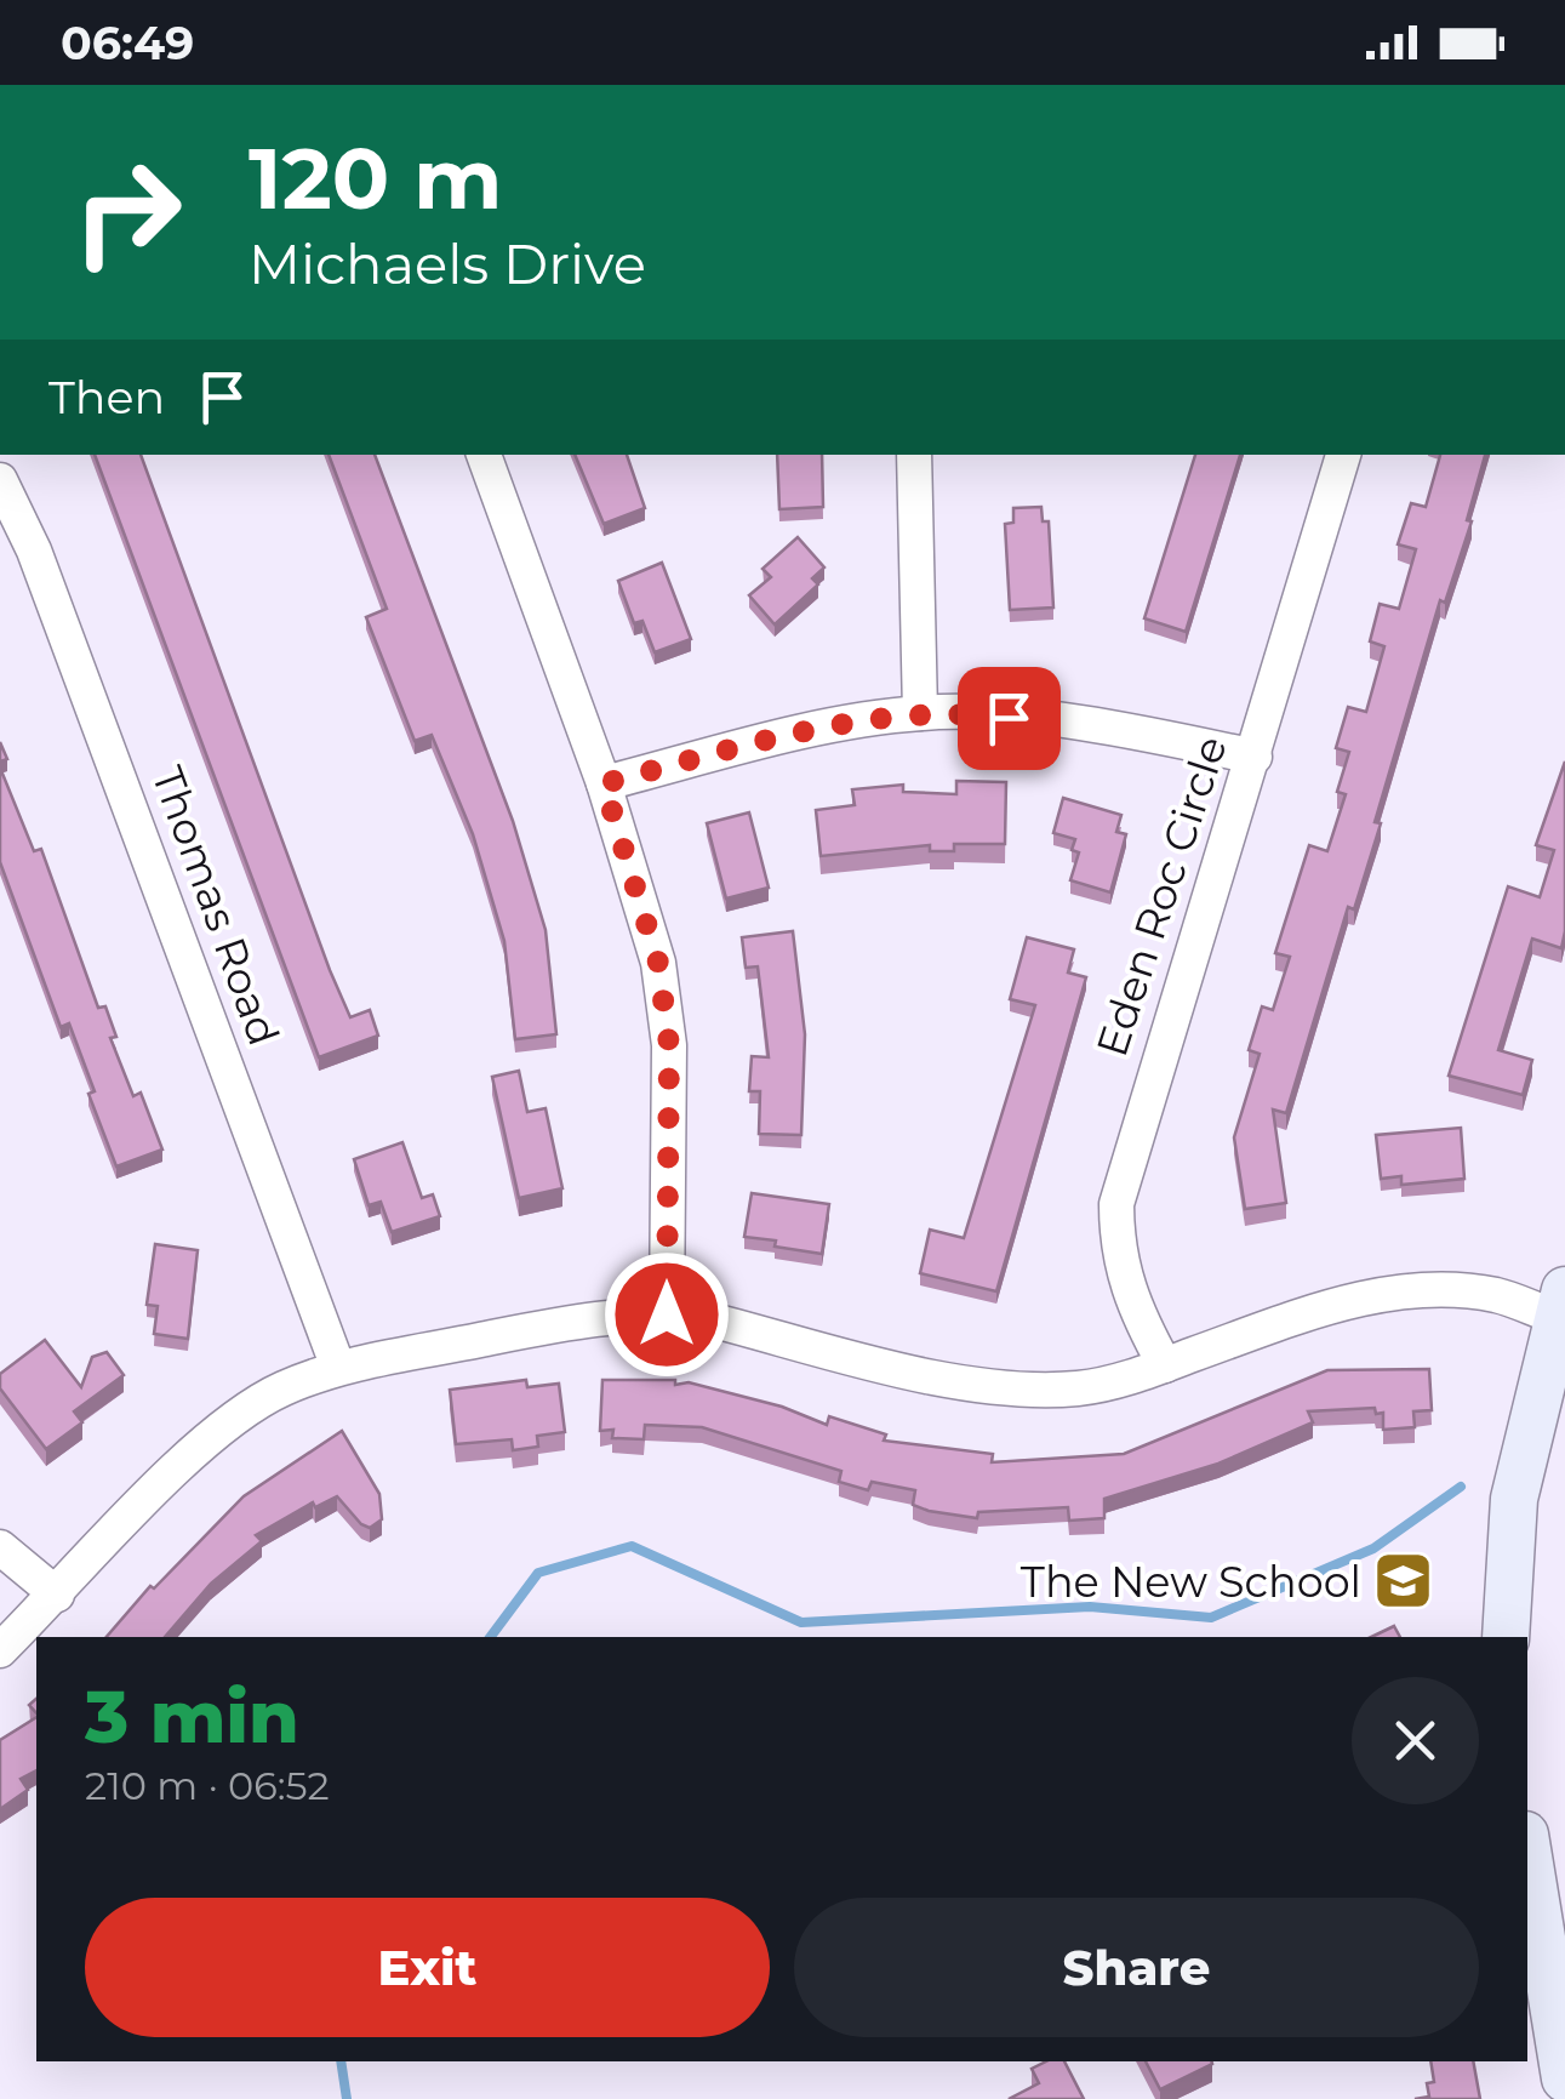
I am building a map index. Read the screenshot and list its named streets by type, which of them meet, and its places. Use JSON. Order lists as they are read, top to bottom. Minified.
{"streets":{"street":["Eden Roc Circle","Thomas Road"]},"places":{"school or university":["The New School"]},"page":{"status":"06:49","turn":["120 m","Michaels Drive"],"then":"Then","heading":["3 min","210 m · 06:52"],"buttons":["Exit","Share"]}}
